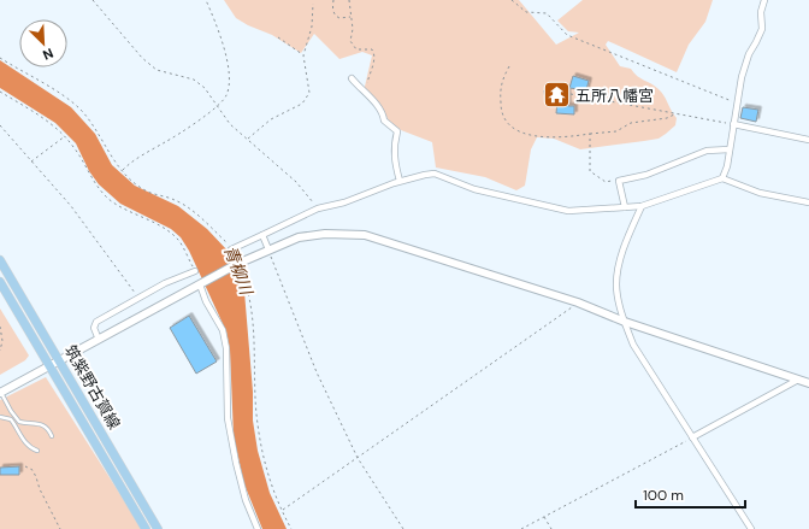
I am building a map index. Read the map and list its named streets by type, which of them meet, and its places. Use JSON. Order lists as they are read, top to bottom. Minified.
{"streets":{"main road":["筑紫野古賀線"]},"water":["青柳川"],"places":{"temple":["五所八幡宮"]},"scale_bar":"100 m","north":"bottom right"}
